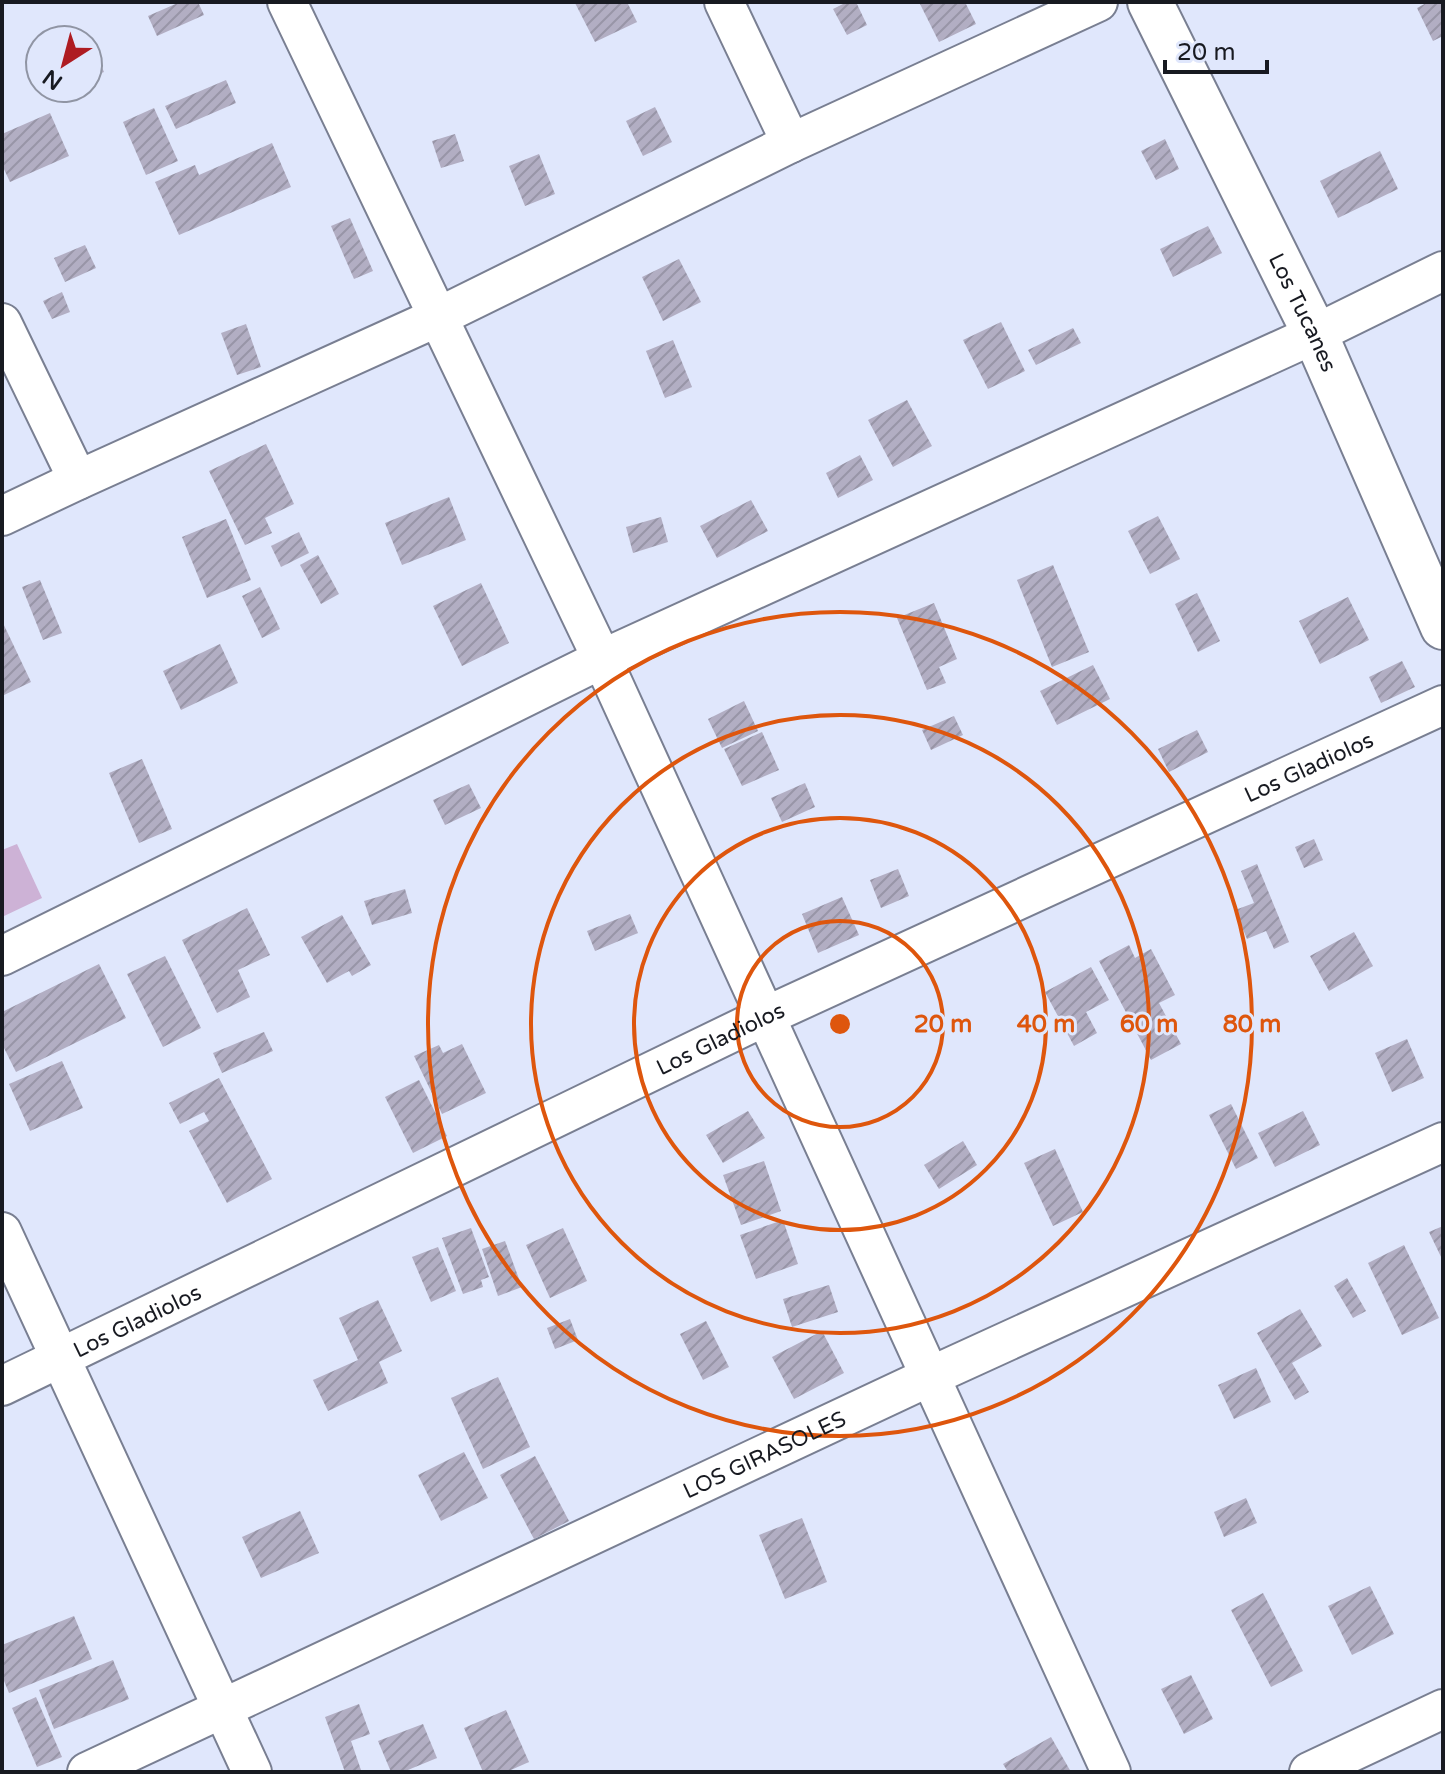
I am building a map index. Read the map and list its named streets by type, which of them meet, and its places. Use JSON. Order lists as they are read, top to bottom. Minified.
{"streets":{"street":["Los Tucanes","Los Gladiolos","LOS GIRASOLES"]},"scale_bar":"20 m","north":"bottom left","rings":["20 m","40 m","60 m","80 m"]}
